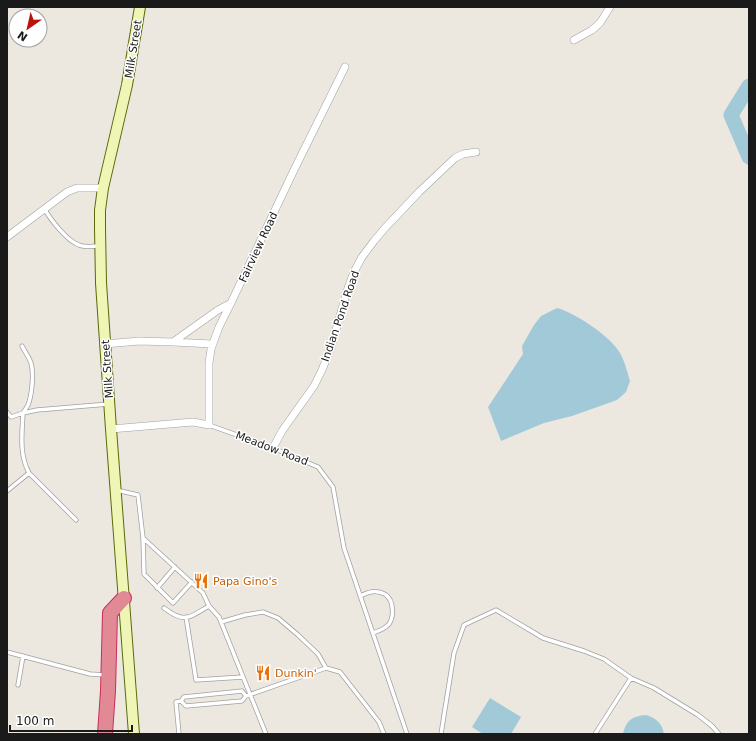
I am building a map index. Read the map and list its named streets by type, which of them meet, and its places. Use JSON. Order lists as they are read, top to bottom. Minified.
{"streets":{"main road":["Milk Street"],"street":["Fairview Road","Indian Pond Road","Meadow Road"]},"crossings":[["Milk Street","Meadow Road"],["Fairview Road","Meadow Road"],["Indian Pond Road","Meadow Road"]],"places":{"restaurant":["Papa Gino's","Dunkin'"]},"scale_bar":"100 m","north":"bottom left"}
